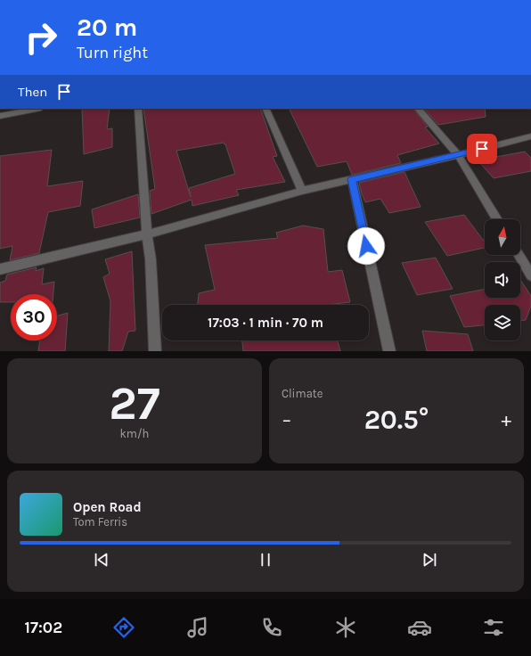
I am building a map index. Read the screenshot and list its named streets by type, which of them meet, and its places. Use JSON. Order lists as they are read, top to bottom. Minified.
{"north":"top","page":{"turn":["20 m","Turn right"],"then":"Then","limit":"30","trip":"17:03 · 1 min · 70 m","tile":[["27","km/h"],"Climate"],"heat":["−","20.5°","+"],"song":["Open Road","Tom Ferris"],"tabs":"17:02"}}
